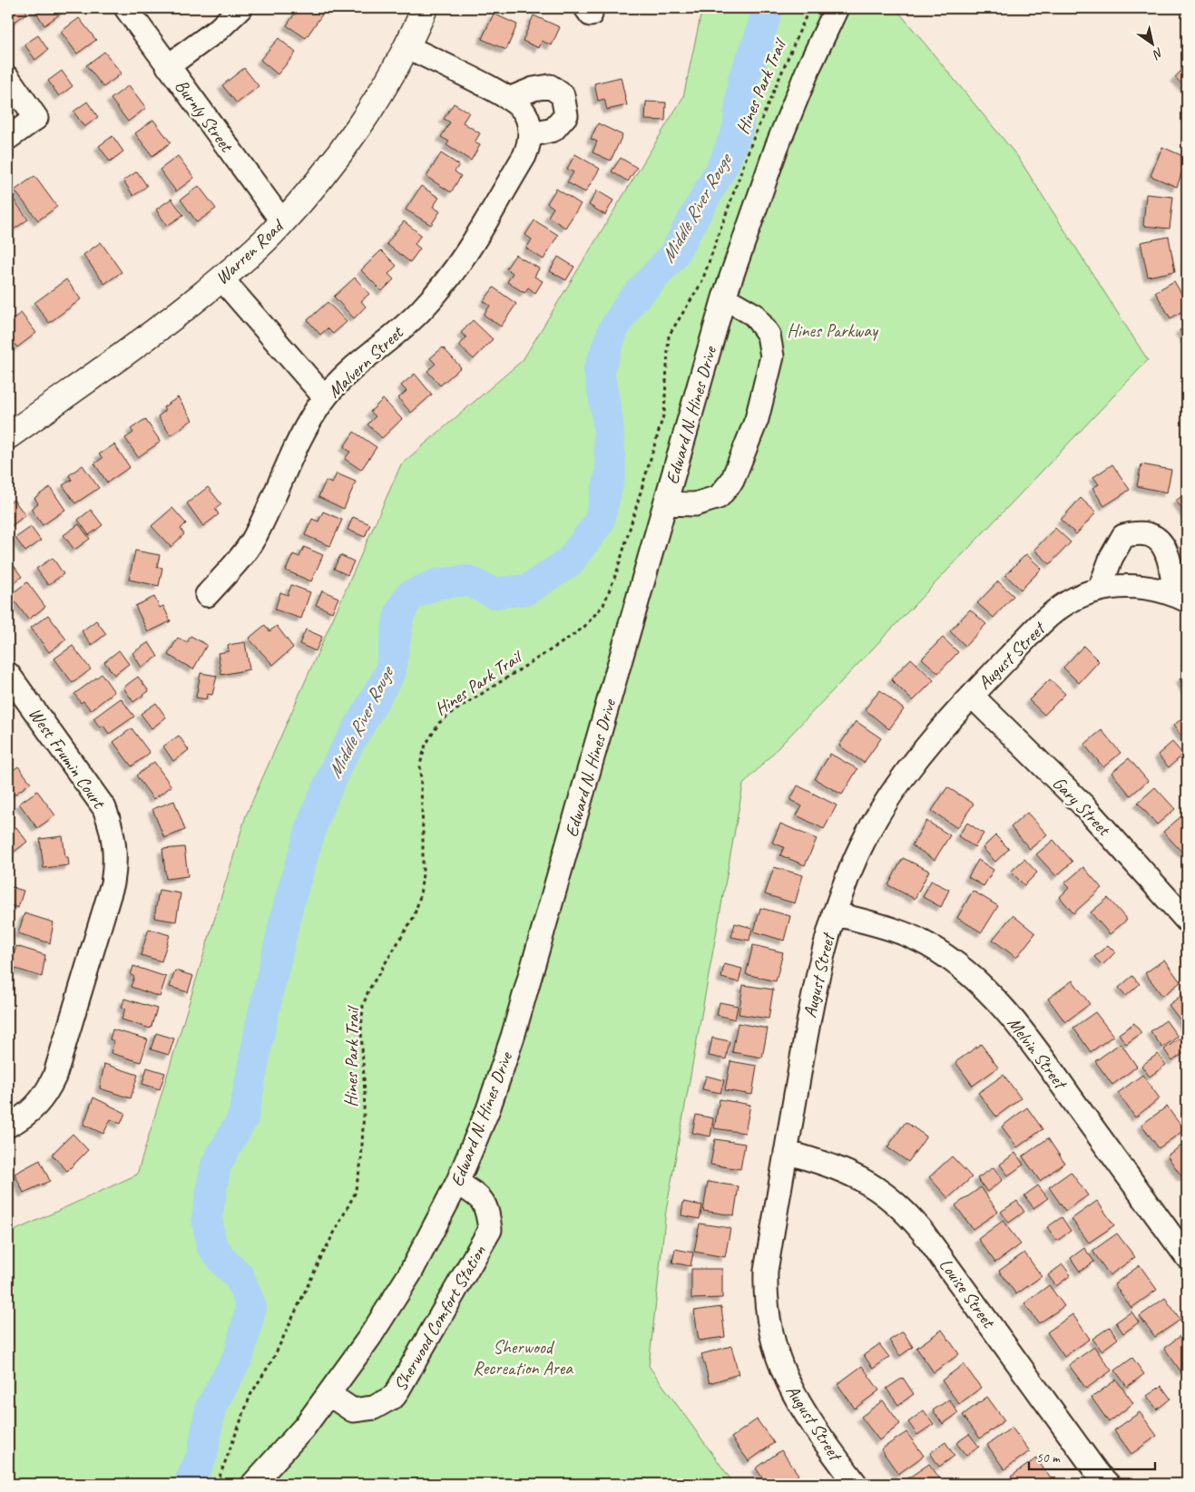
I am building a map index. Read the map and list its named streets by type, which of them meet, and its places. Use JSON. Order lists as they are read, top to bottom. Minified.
{"streets":{"main road":["Warren Road"],"street":["Burnly Street","Malvern Street","Edward N. Hines Drive","August Street","West Frumin Court","Gary Street","Melvin Street","Louise Street","Sherwood Comfort Station"],"path":["Hines Park Trail"]},"crossings":[["Burnly Street","Warren Road"],["Edward N. Hines Drive","Sherwood Comfort Station"],["August Street","Gary Street"],["August Street","Melvin Street"],["August Street","Louise Street"]],"water":["Middle River Rouge"],"parks":["Hines Parkway","Sherwood Recreation Area"],"scale_bar":"50 m","north":"bottom right"}
